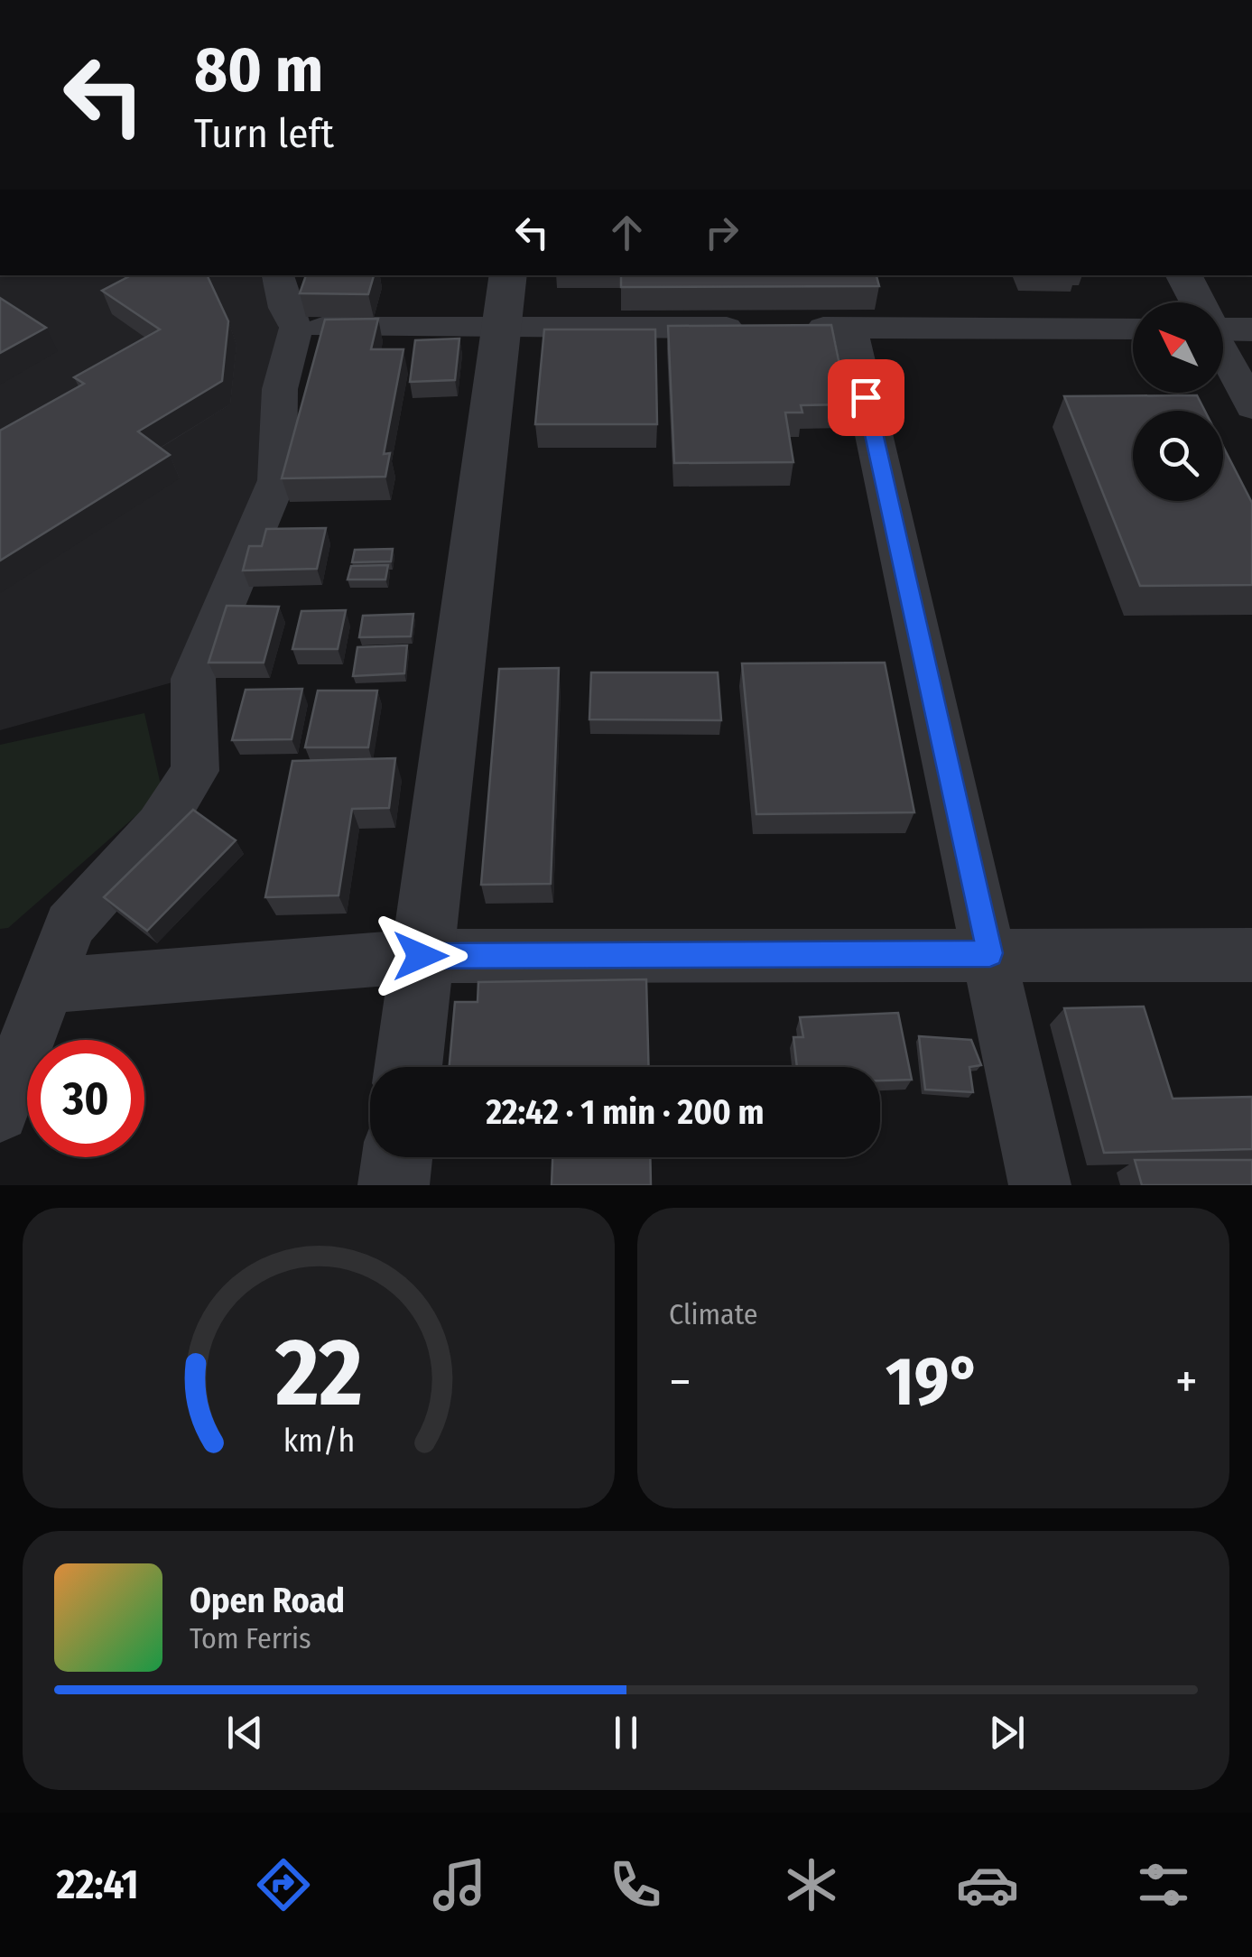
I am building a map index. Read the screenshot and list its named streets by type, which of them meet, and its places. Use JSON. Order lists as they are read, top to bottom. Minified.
{"north":"top left","page":{"turn":["80 m","Turn left"],"limit":"30","trip":"22:42 · 1 min · 200 m","tile":"Climate","heat":["−","19°","+"],"song":["Open Road","Tom Ferris"],"tabs":"22:41","gauge":["22","km/h"]}}
